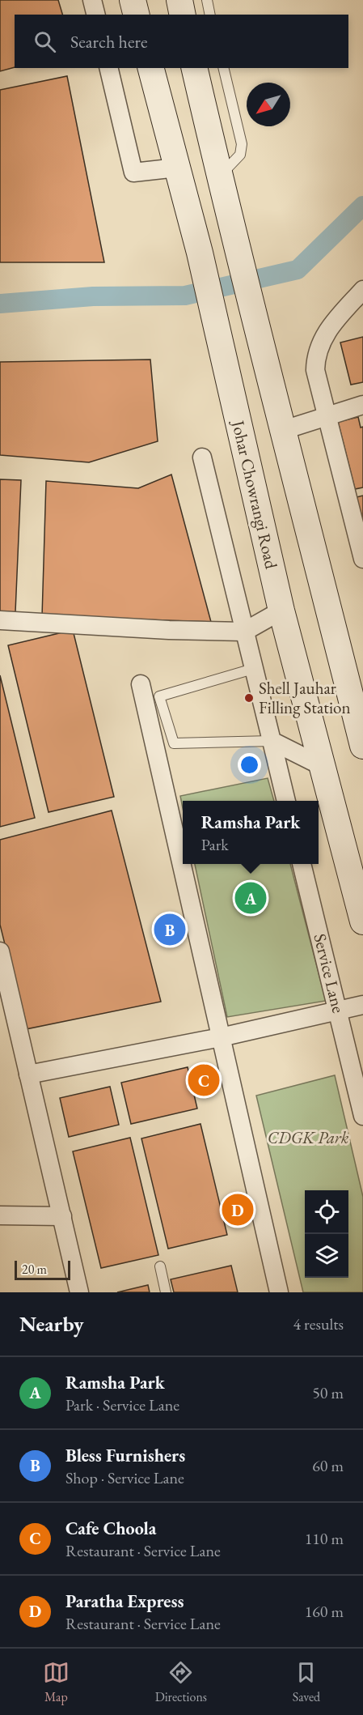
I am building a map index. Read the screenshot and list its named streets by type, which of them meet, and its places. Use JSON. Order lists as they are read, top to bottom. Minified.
{"streets":{"main road":["Johar Chowrangi Road"],"street":["Service Lane"]},"parks":["CDGK Park"],"places":["Shell Jauhar Filling Station"],"scale_bar":"20 m","north":"bottom left","page":{"search":"Search here","popup":["Ramsha Park","Park"],"pins":["A","B","C","D"],"scale":"20 m","heading":["Nearby","4 results"],"list":[{"mark":"A","name":"Ramsha Park","note":"Park · Service Lane","value":"50 m"},{"mark":"B","name":"Bless Furnishers","note":"Shop · Service Lane","value":"60 m"},{"mark":"C","name":"Cafe Choola","note":"Restaurant · Service Lane","value":"110 m"},{"mark":"D","name":"Paratha Express","note":"Restaurant · Service Lane","value":"160 m"}],"nav":["Map","Directions","Saved"]}}
